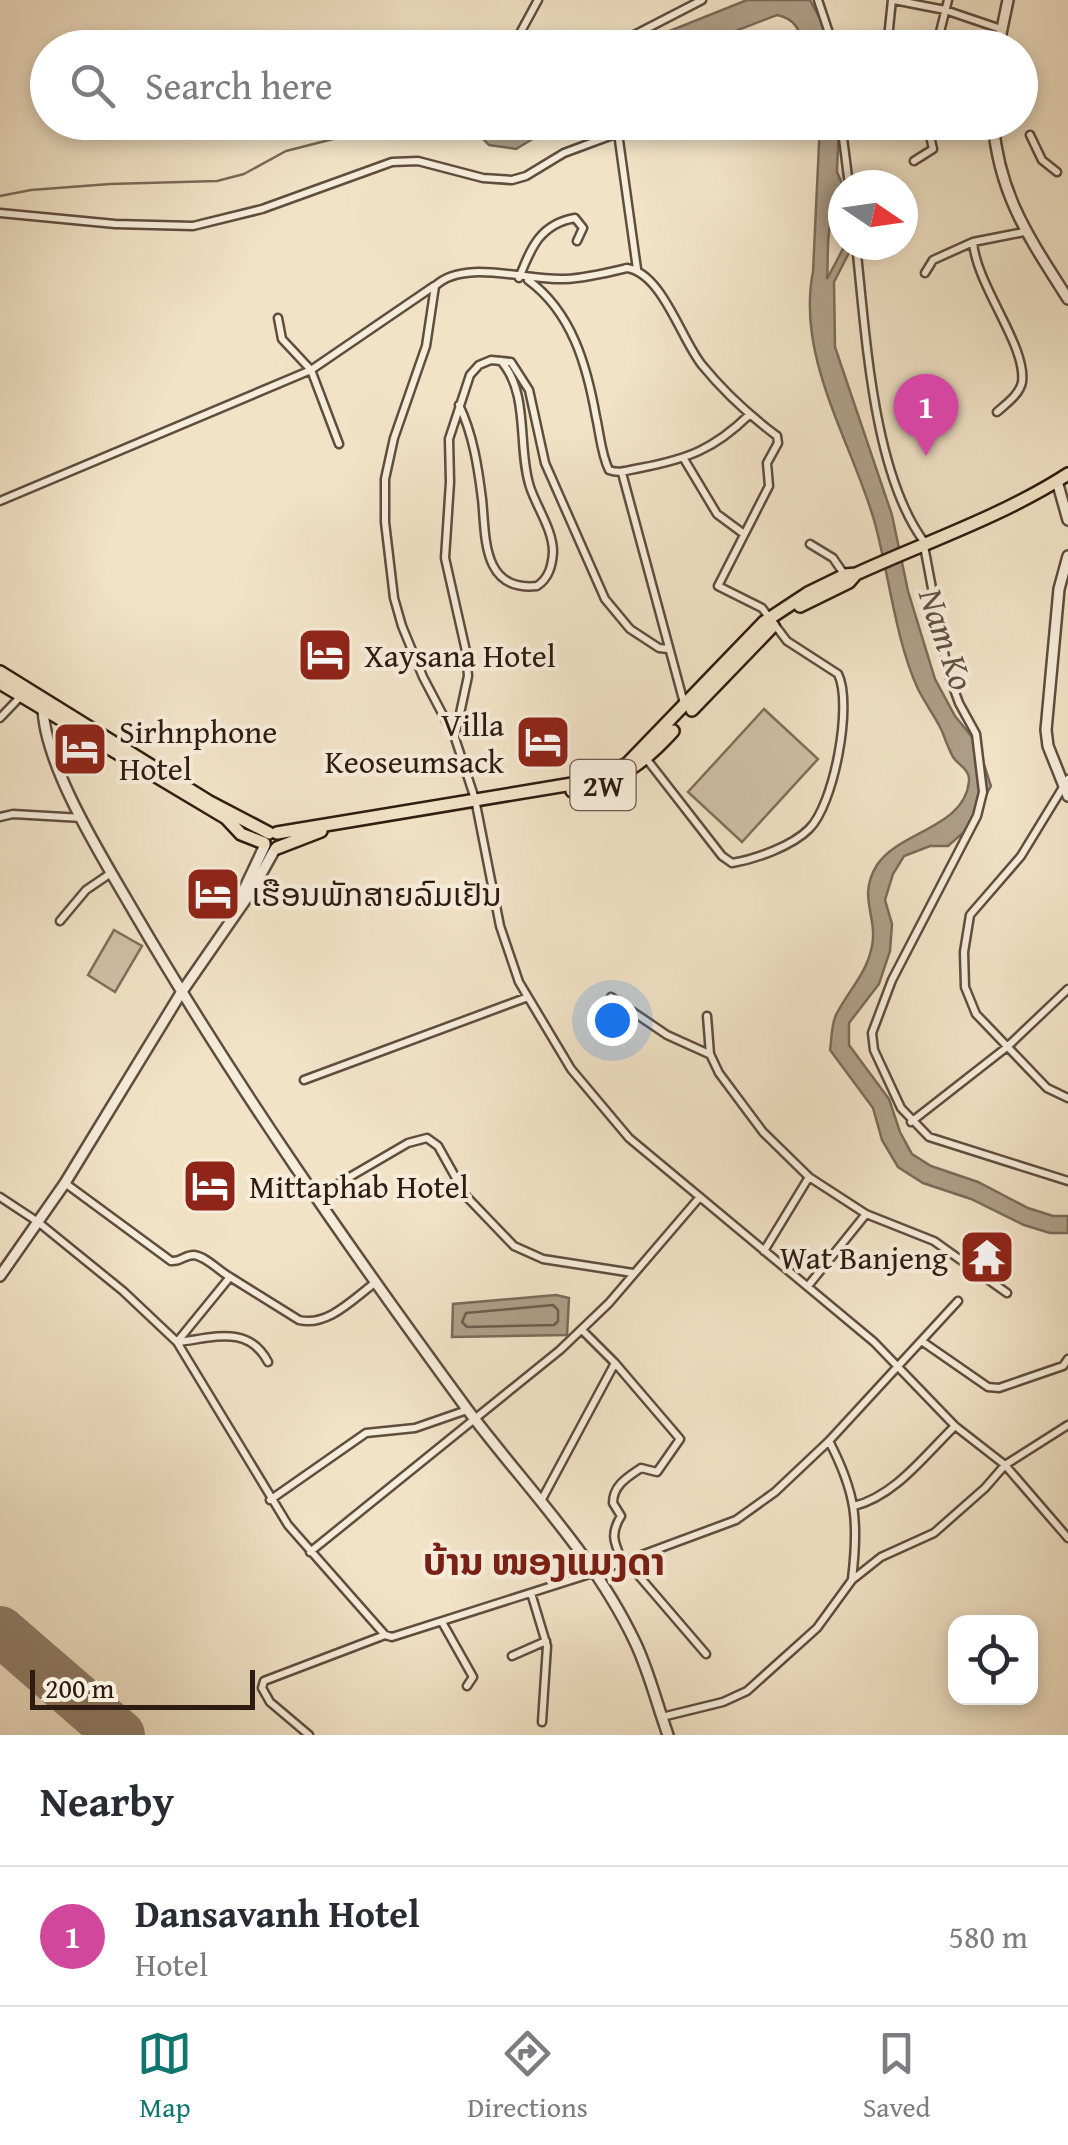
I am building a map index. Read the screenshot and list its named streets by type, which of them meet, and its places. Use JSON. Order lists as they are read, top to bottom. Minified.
{"streets":{"highway":["2W"]},"districts":["ບ້ານ ໜອງແມງດາ"],"water":["Nam Ko"],"places":{"hotel":["Xaysana Hotel","Villa Keoseumsack","Sirhnphone Hotel","ເຮືອນພັກສາຍລົມເຢັນ","Mittaphab Hotel"],"temple":["Wat Banjeng"]},"scale_bar":"200 m","north":"right","page":{"search":"Search here","pins":"1","scale":"200 m","heading":"Nearby","list":[{"mark":"1","name":"Dansavanh Hotel","note":"Hotel","value":"580 m"}],"nav":["Map","Directions","Saved"]}}
